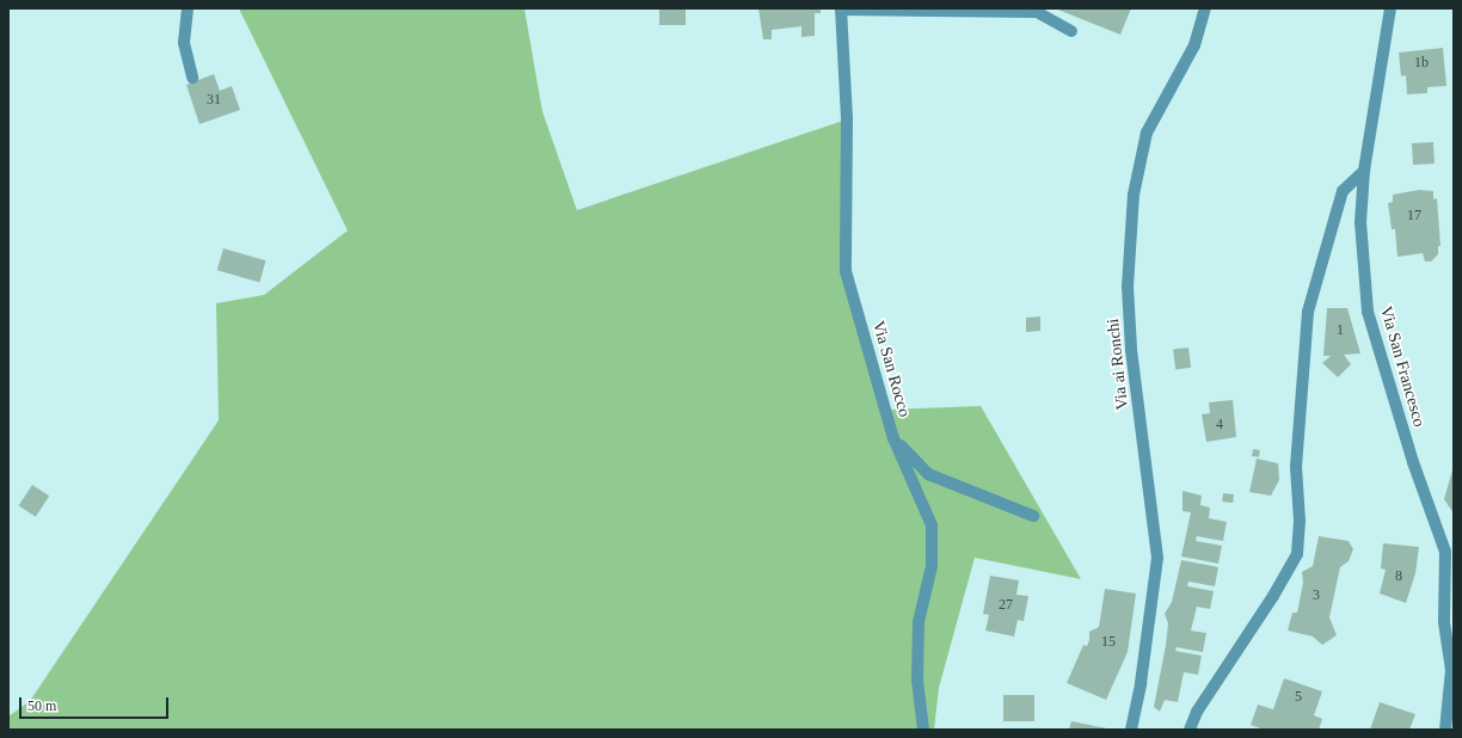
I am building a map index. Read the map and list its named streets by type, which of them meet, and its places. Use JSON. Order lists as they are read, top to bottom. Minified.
{"streets":{"street":["Via ai Ronchi","Via San Francesco","Via San Rocco"]},"house_numbers":["1b","31","17","1","4","8","3","27","15","5"],"scale_bar":"50 m"}
